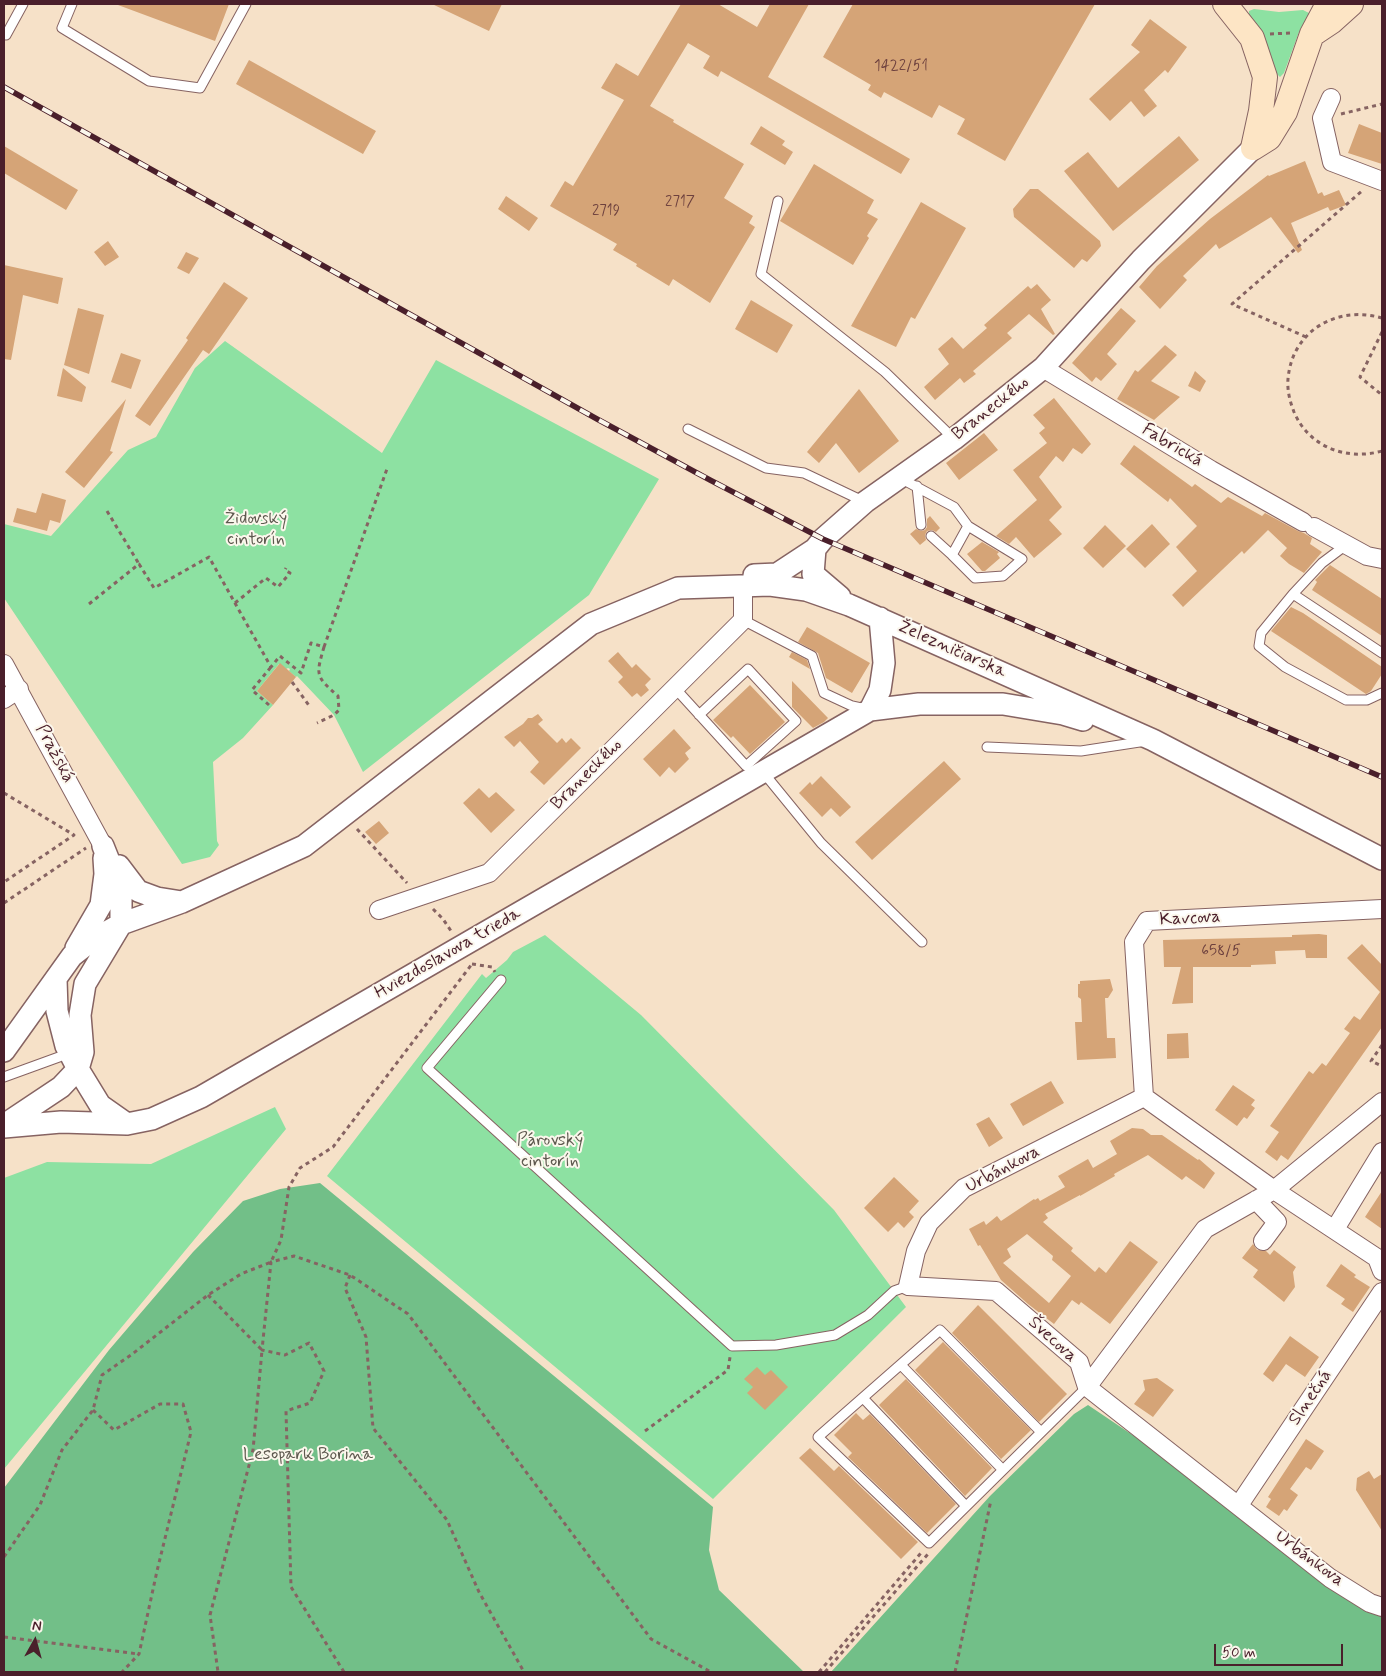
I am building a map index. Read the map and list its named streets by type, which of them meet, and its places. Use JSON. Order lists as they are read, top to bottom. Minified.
{"streets":{"street":["Braneckého","Fabrická","Železničiarska","Pražská","Kavcova","Hviezdoslavova trieda","Urbánkova","Švecova","Slnečná"]},"crossings":[["Braneckého","Fabrická"],["Železničiarska","Hviezdoslavova trieda"],["Kavcova","Urbánkova"],["Urbánkova","Švecova"],["Urbánkova","Slnečná"]],"parks":["Židovský cintorín","Párovský cintorín","Lesopark Borina"],"house_numbers":["1422/51","2717","2719","658/5"],"scale_bar":"50 m","north":"top"}
